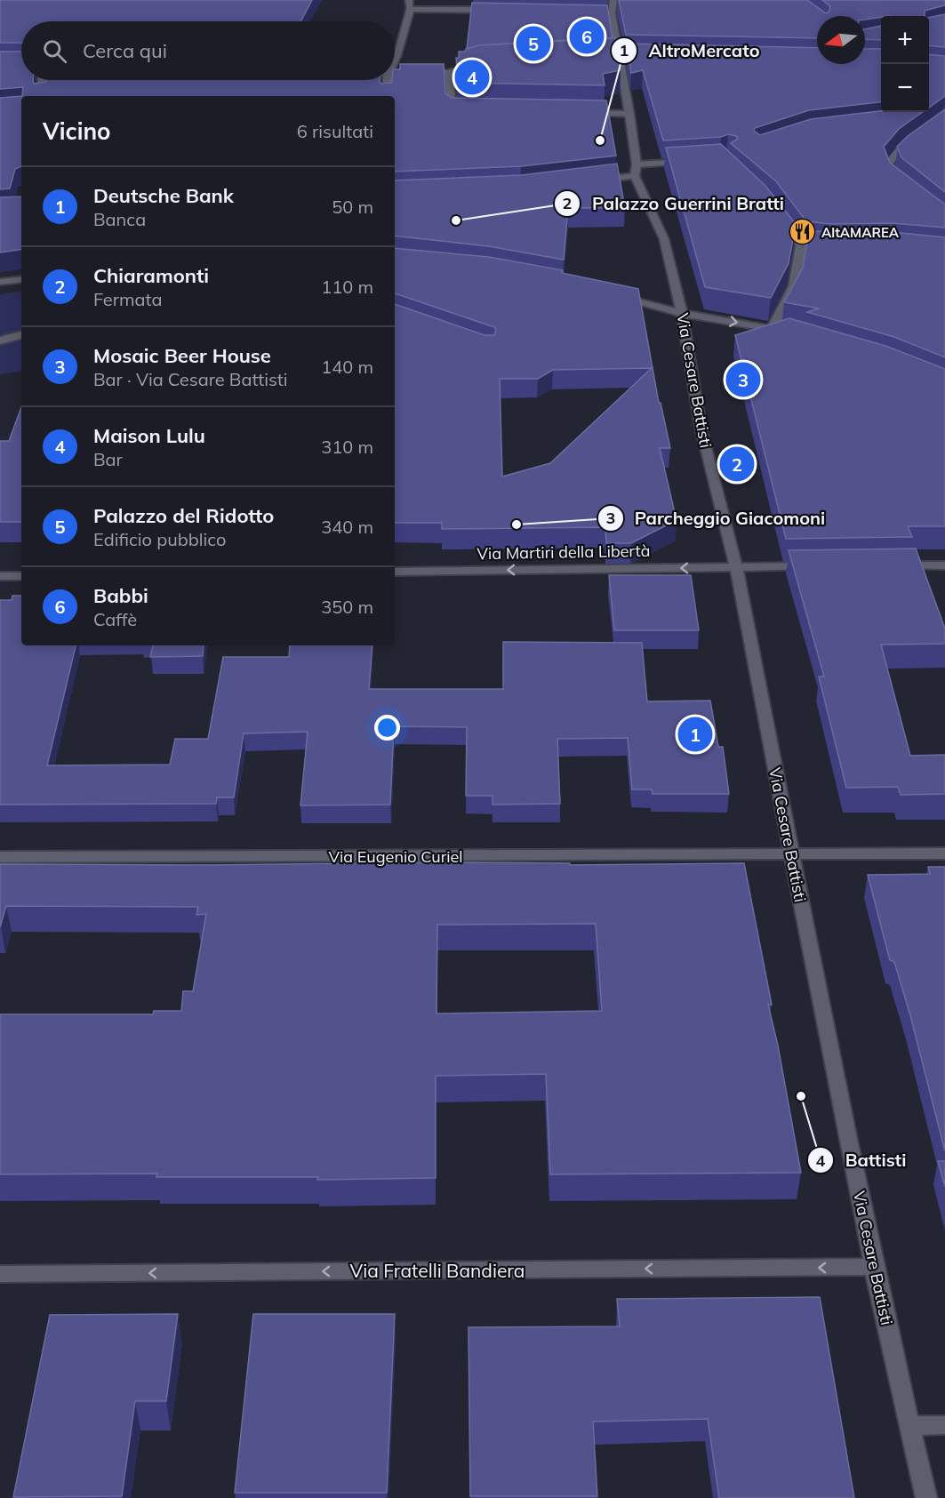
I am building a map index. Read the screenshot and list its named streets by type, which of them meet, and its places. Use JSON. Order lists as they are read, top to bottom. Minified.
{"streets":{"street":["Via Cesare Battisti","Via Martiri della Libertà","Via Eugenio Curiel","Via Fratelli Bandiera"]},"crossings":[["Via Cesare Battisti","Via Martiri della Libertà"],["Via Cesare Battisti","Via Eugenio Curiel"],["Via Cesare Battisti","Via Fratelli Bandiera"]],"one_way":["Via Martiri della Libertà","Via Fratelli Bandiera"],"places":{"other":["AltroMercato","Palazzo Guerrini Bratti","Parcheggio Giacomoni","Battisti"],"restaurant":["AltAMAREA"]},"north":"left","page":{"map_buttons":["+","−"],"pins":["6","5","4","3","2","1"],"search":"Cerca qui","heading":["Vicino","6 risultati"],"list":[{"mark":"1","name":"Deutsche Bank","note":"Banca","value":"50 m"},{"mark":"2","name":"Chiaramonti","note":"Fermata","value":"110 m"},{"mark":"3","name":"Mosaic Beer House","note":"Bar · Via Cesare Battisti","value":"140 m"},{"mark":"4","name":"Maison Lulu","note":"Bar","value":"310 m"},{"mark":"5","name":"Palazzo del Ridotto","note":"Edificio pubblico","value":"340 m"},{"mark":"6","name":"Babbi","note":"Caffè","value":"350 m"}]}}
